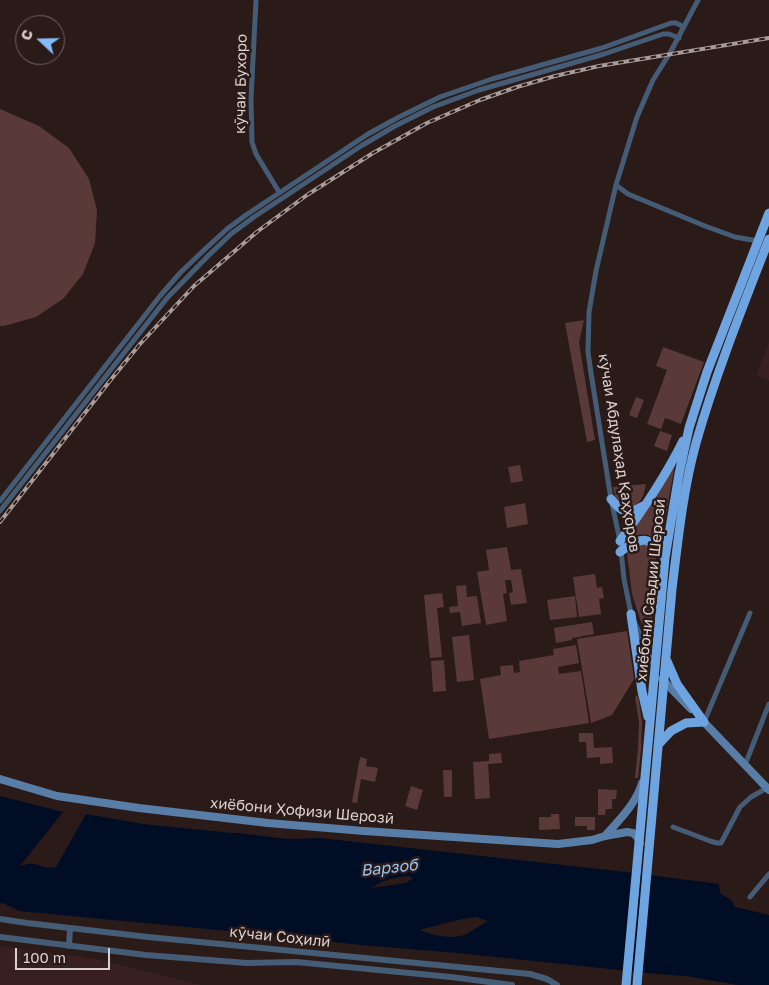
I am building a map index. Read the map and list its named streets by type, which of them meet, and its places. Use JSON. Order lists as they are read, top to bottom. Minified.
{"streets":{"highway":["хиёбони Саъдии Шерозӣ"],"main road":["кӯчаи Абдулаҳад Қаҳҳоров","хиёбони Ҳофизи Шерозӣ"],"street":["кӯчаи Бухоро","кӯчаи Соҳилӣ"]},"crossings":[["кӯчаи Абдулаҳад Қаҳҳоров","хиёбони Саъдии Шерозӣ"],["хиёбони Саъдии Шерозӣ","хиёбони Ҳофизи Шерозӣ"]],"water":["Варзоб"],"scale_bar":"100 m","north":"left"}
